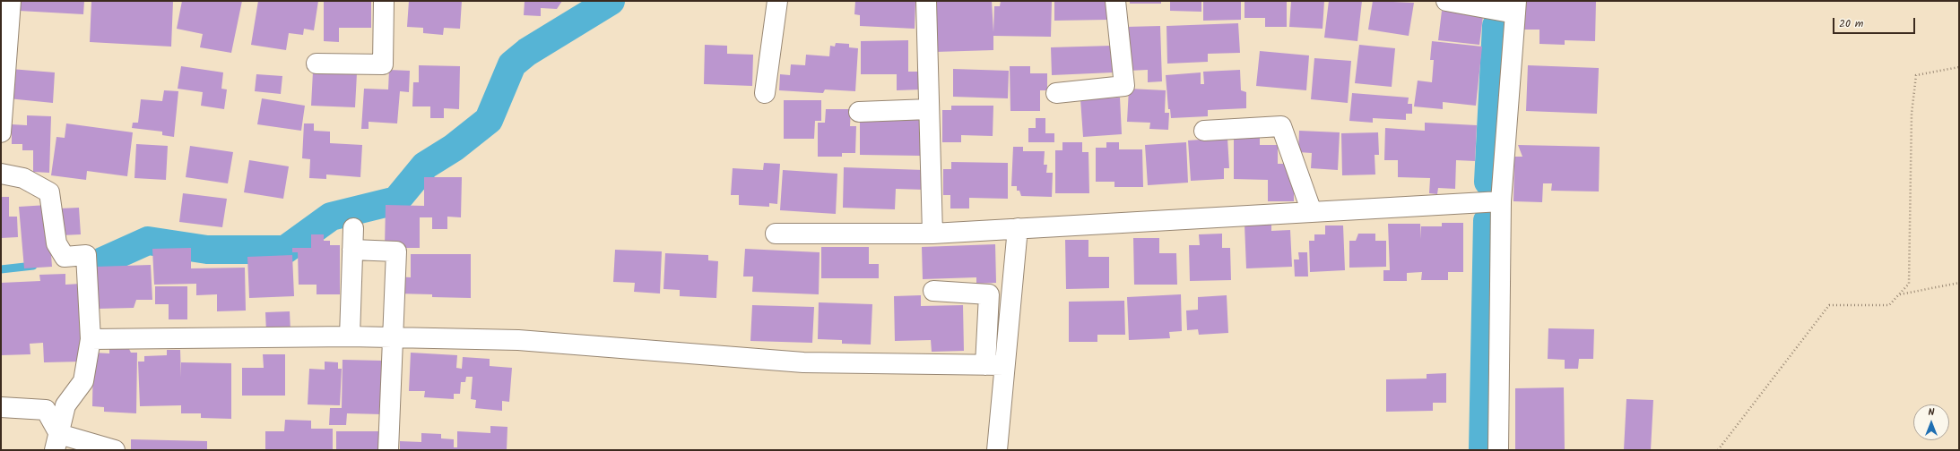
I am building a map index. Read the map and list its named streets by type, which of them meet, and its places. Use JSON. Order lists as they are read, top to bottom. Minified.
{"scale_bar":"20 m","north":"top"}
